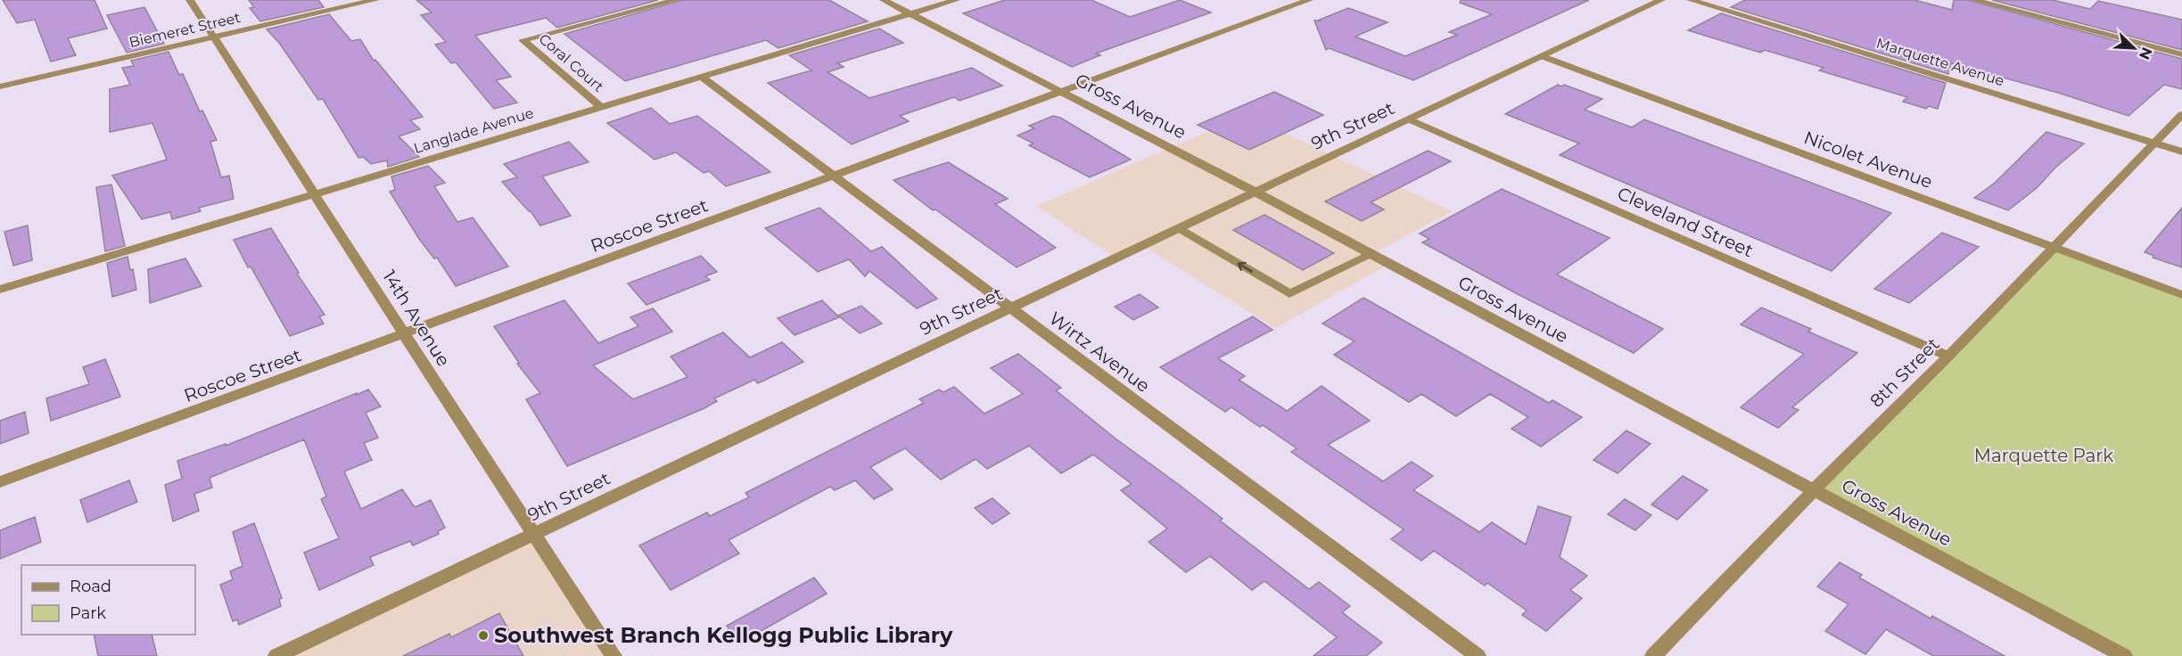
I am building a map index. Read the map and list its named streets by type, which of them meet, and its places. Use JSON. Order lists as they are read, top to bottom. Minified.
{"streets":{"street":["Biemeret Street","Marquette Avenue","Coral Court","Gross Avenue","9th Street","Langlade Avenue","Nicolet Avenue","Cleveland Street","Roscoe Street","14th Avenue","Wirtz Avenue","8th Street"]},"crossings":[["Biemeret Street","14th Avenue"],["Marquette Avenue","8th Street"],["Coral Court","Langlade Avenue"],["Gross Avenue","9th Street"],["Gross Avenue","Langlade Avenue"],["Gross Avenue","Roscoe Street"],["Gross Avenue","8th Street"],["9th Street","Nicolet Avenue"],["9th Street","Cleveland Street"],["9th Street","14th Avenue"],["9th Street","Wirtz Avenue"],["Langlade Avenue","14th Avenue"],["Langlade Avenue","Wirtz Avenue"],["Nicolet Avenue","8th Street"],["Cleveland Street","8th Street"],["Roscoe Street","14th Avenue"],["Roscoe Street","Wirtz Avenue"]],"parks":["Marquette Park"],"places":["Southwest Branch Kellogg Public Library"],"legend":["Road","Park"],"north":"bottom right"}
